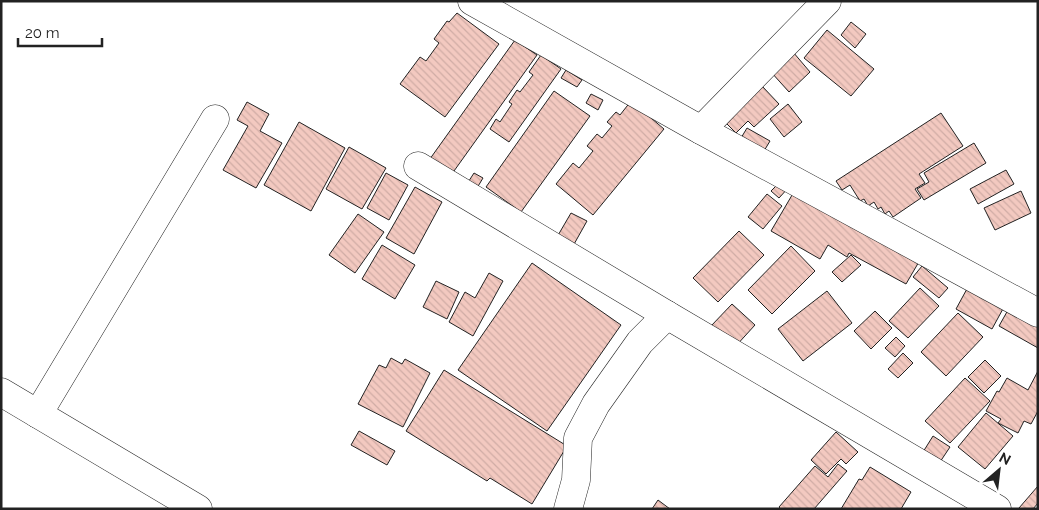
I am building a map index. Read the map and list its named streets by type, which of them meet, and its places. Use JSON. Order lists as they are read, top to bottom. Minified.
{"scale_bar":"20 m","north":"top right"}
